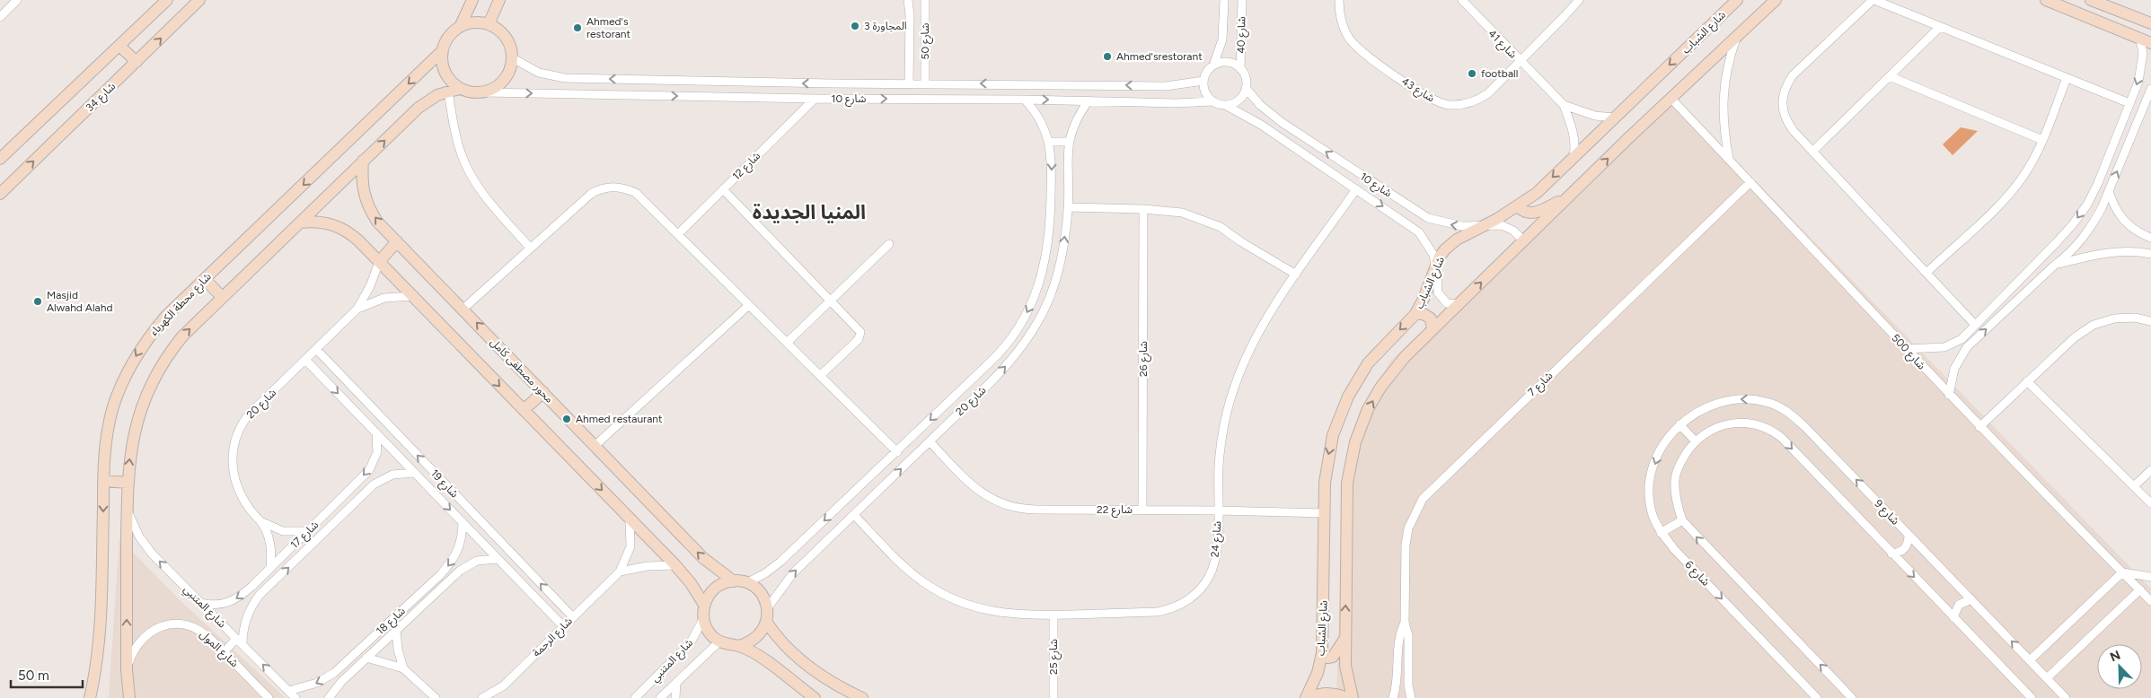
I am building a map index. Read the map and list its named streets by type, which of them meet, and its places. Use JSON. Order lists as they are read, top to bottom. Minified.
{"streets":{"street":["شارع الشباب","شارع 40","شارع 50","شارع 41","شارع 43","شارع 34","شارع 10","شارع 12","شارع محطة الكهرباء","شارع 500","شارع 26","محور مصطفى كامل","شارع 7","شارع 20","شارع 19","شارع 22","شارع 9","شارع 17","شارع 24","شارع 6","شارع المتنبي","شارع 18","شارع الرحمة","شارع المول","شارع 25"]},"crossings":[["شارع الشباب","شارع 41"],["شارع الشباب","شارع 10"],["شارع الشباب","شارع 500"],["شارع الشباب","شارع 22"],["شارع 40","شارع 10"],["شارع 50","شارع 10"],["شارع 41","شارع 43"],["شارع 10","شارع 12"],["شارع 10","شارع محطة الكهرباء"],["شارع 10","شارع 20"],["شارع 10","شارع 24"],["شارع 500","شارع 7"],["شارع 26","شارع 22"],["محور مصطفى كامل","شارع 20"],["محور مصطفى كامل","شارع المتنبي"],["شارع 20","شارع 19"],["شارع 20","شارع 22"],["شارع 20","شارع 17"],["شارع 20","شارع 24"],["شارع 20","شارع المتنبي"],["شارع 19","شارع 17"],["شارع 19","شارع 18"],["شارع 19","شارع الرحمة"],["شارع 22","شارع 24"],["شارع 9","شارع 6"],["شارع 17","شارع المتنبي"],["شارع 24","شارع 25"],["شارع المتنبي","شارع 18"]],"one_way":["شارع 9","شارع المتنبي"],"districts":["المنيا الجديدة"],"places":["المجاورة 3","Ahmed's restorant","Ahmed'srestorant","football","Masjid Alwahd Alahd","Ahmed restaurant"],"scale_bar":"50 m","north":"top left"}
